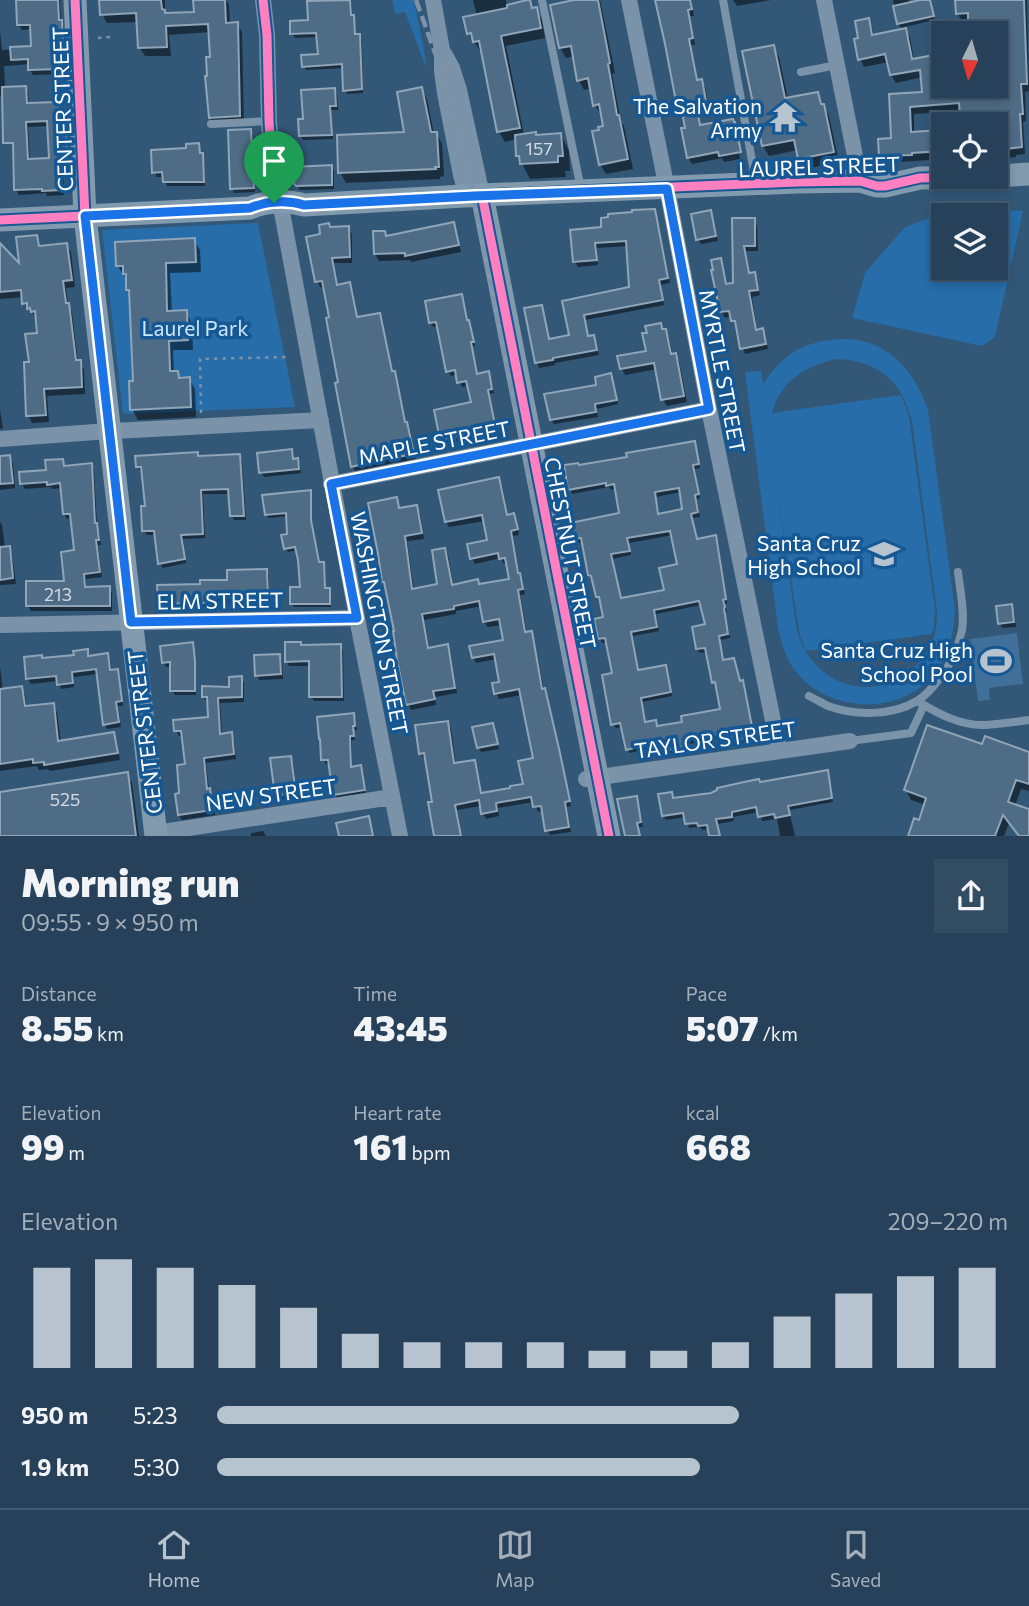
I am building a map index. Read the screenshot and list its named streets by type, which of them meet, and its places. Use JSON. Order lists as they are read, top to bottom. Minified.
{"streets":{"main road":["CENTER STREET","LAUREL STREET","CHESTNUT STREET"],"street":["MYRTLE STREET","MAPLE STREET","ELM STREET","WASHINGTON STREET","TAYLOR STREET","NEW STREET"]},"crossings":[["CENTER STREET","LAUREL STREET"],["CENTER STREET","ELM STREET"],["CENTER STREET","NEW STREET"],["LAUREL STREET","MYRTLE STREET"],["LAUREL STREET","CHESTNUT STREET"],["LAUREL STREET","WASHINGTON STREET"],["MYRTLE STREET","MAPLE STREET"],["MYRTLE STREET","TAYLOR STREET"],["MAPLE STREET","CHESTNUT STREET"],["MAPLE STREET","WASHINGTON STREET"],["CHESTNUT STREET","TAYLOR STREET"],["ELM STREET","WASHINGTON STREET"],["WASHINGTON STREET","NEW STREET"]],"parks":["Laurel Park"],"places":{"temple":["The Salvation Army"],"school or university":["Santa Cruz High School"],"sports":["Santa Cruz High School Pool"]},"house_numbers":["157","213","525"],"north":"bottom","page":{"heading":["Morning run","09:55 · 9 × 950 m"],"stats":[["Distance","8.55 km"],["Time","43:45"],["Pace","5:07 /km"],["Elevation","99 m"],["Heart rate","161 bpm"],["kcal","668"]],"chart":["Elevation","209–220 m"],"list":[{"name":"950 m","note":"5:23"},{"name":"1.9 km","note":"5:30"}],"tabs":["Home","Map","Saved"]}}
